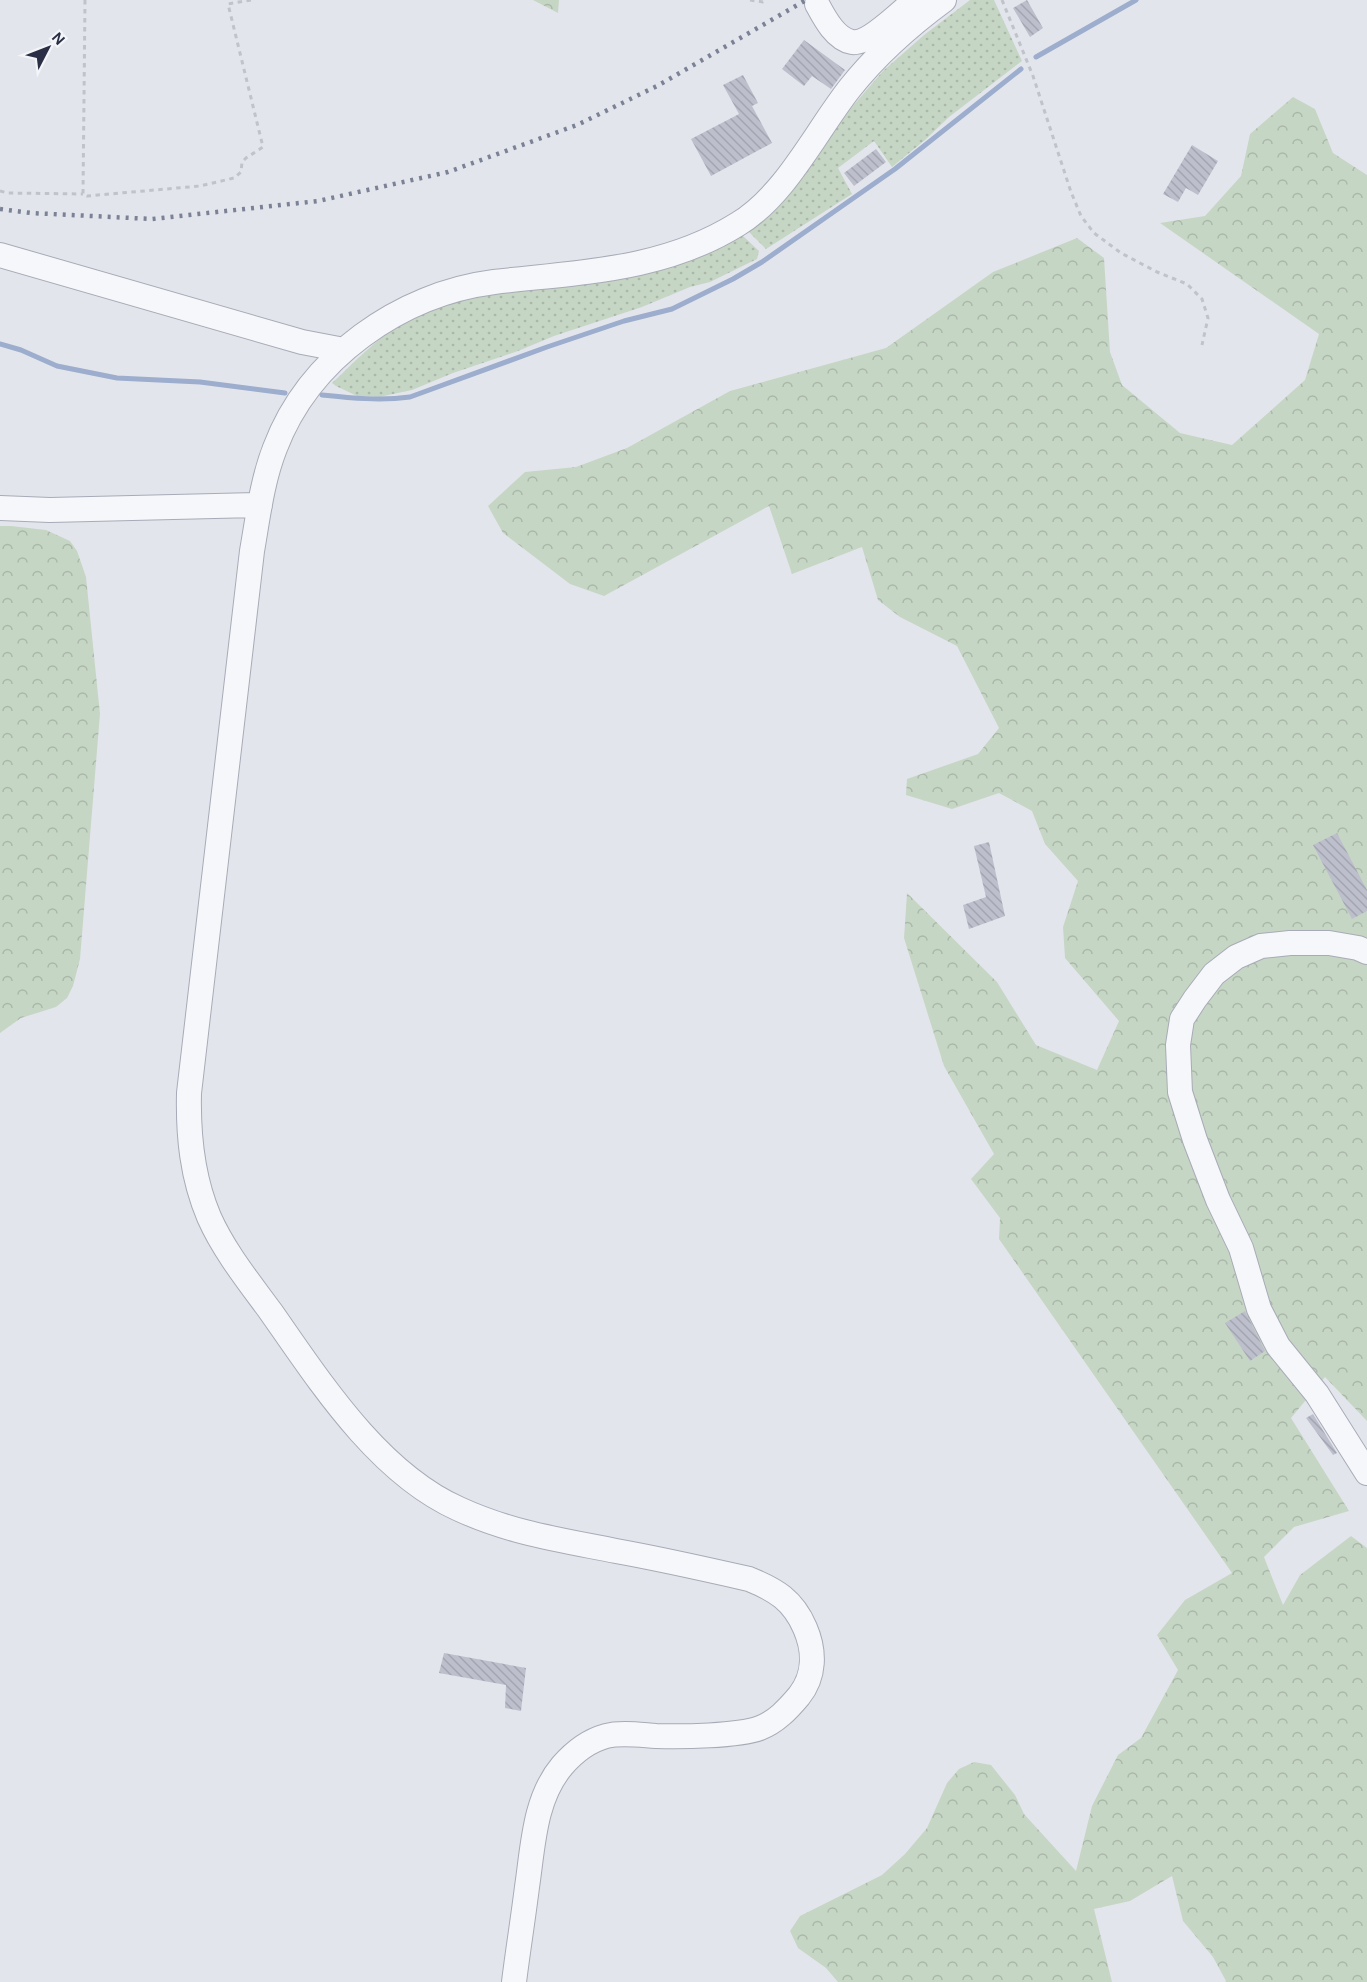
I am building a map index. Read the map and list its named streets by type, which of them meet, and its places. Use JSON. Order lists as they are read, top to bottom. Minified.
{"north":"top right"}
